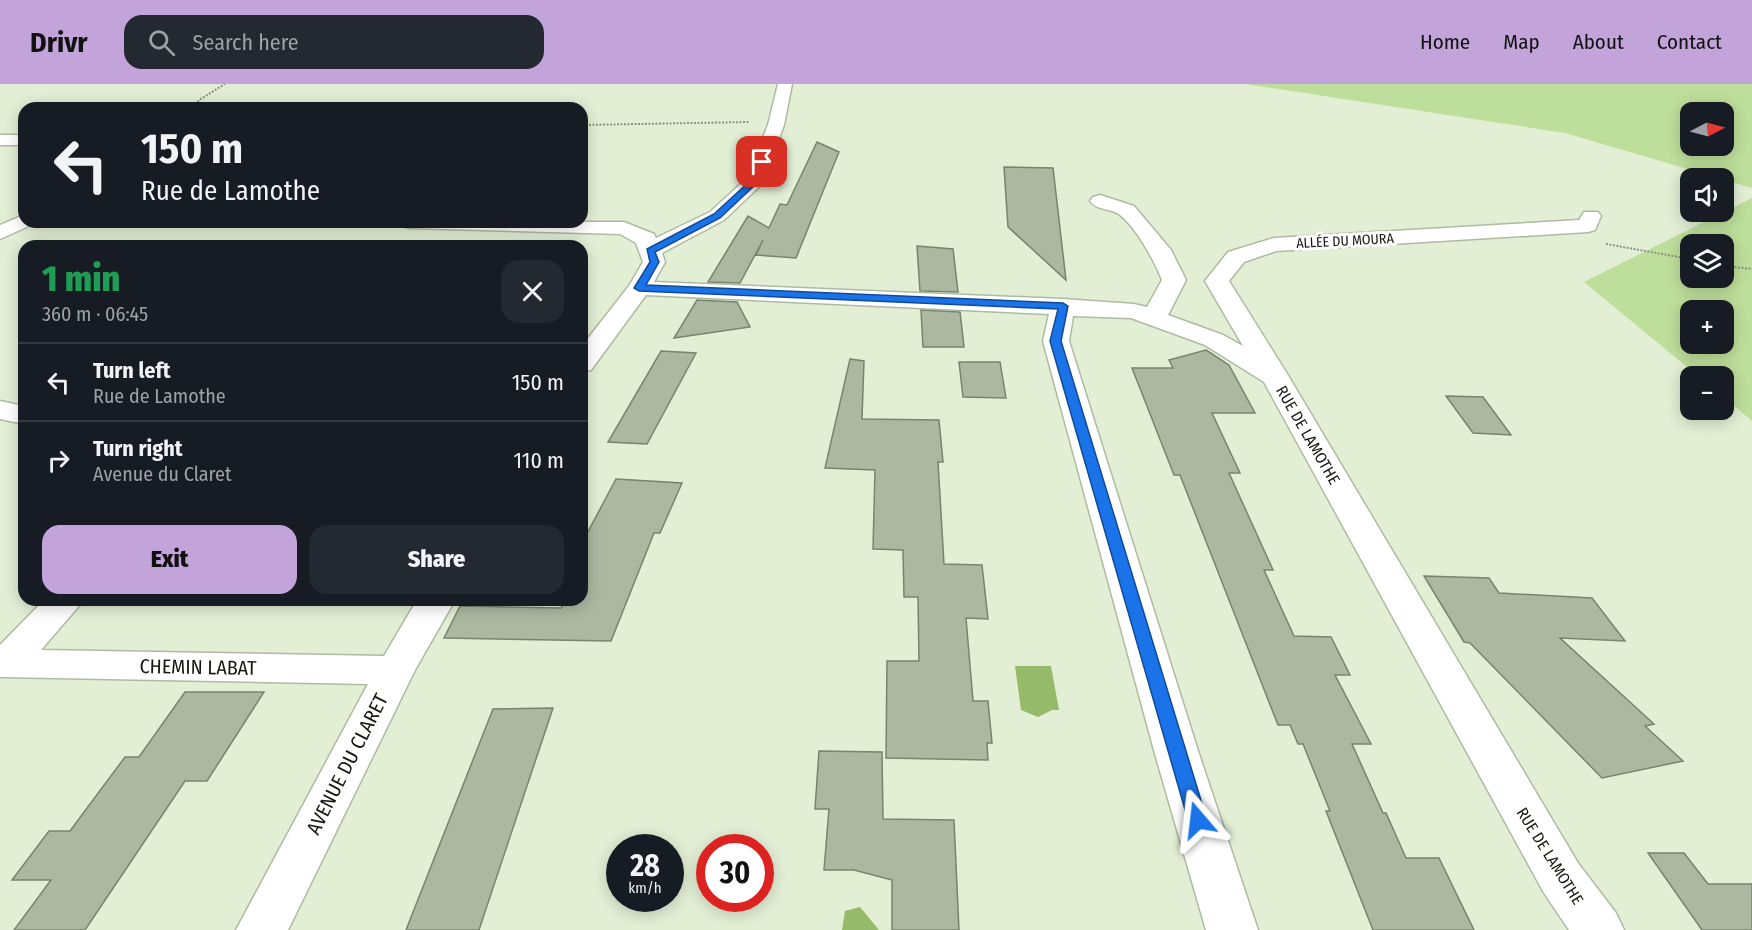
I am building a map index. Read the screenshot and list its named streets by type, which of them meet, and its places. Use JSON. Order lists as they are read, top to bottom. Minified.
{"streets":{"street":["ALLÉE DU MOURA","RUE DE LAMOTHE","CHEMIN LABAT","AVENUE DU CLARET"]},"crossings":[["ALLÉE DU MOURA","RUE DE LAMOTHE"],["CHEMIN LABAT","AVENUE DU CLARET"]],"north":"right","page":{"header":"Drivr","search":"Search here","nav":["Home","Map","About","Contact"],"map_buttons":["+","−"],"turn":["150 m","Rue de Lamothe"],"heading":["1 min","360 m · 06:45"],"list":[{"name":"Turn left","note":"Rue de Lamothe","value":"150 m"},{"name":"Turn right","note":"Avenue du Claret","value":"110 m"}],"buttons":["Exit","Share"],"speed":"28 km/h","limit":"30"}}
